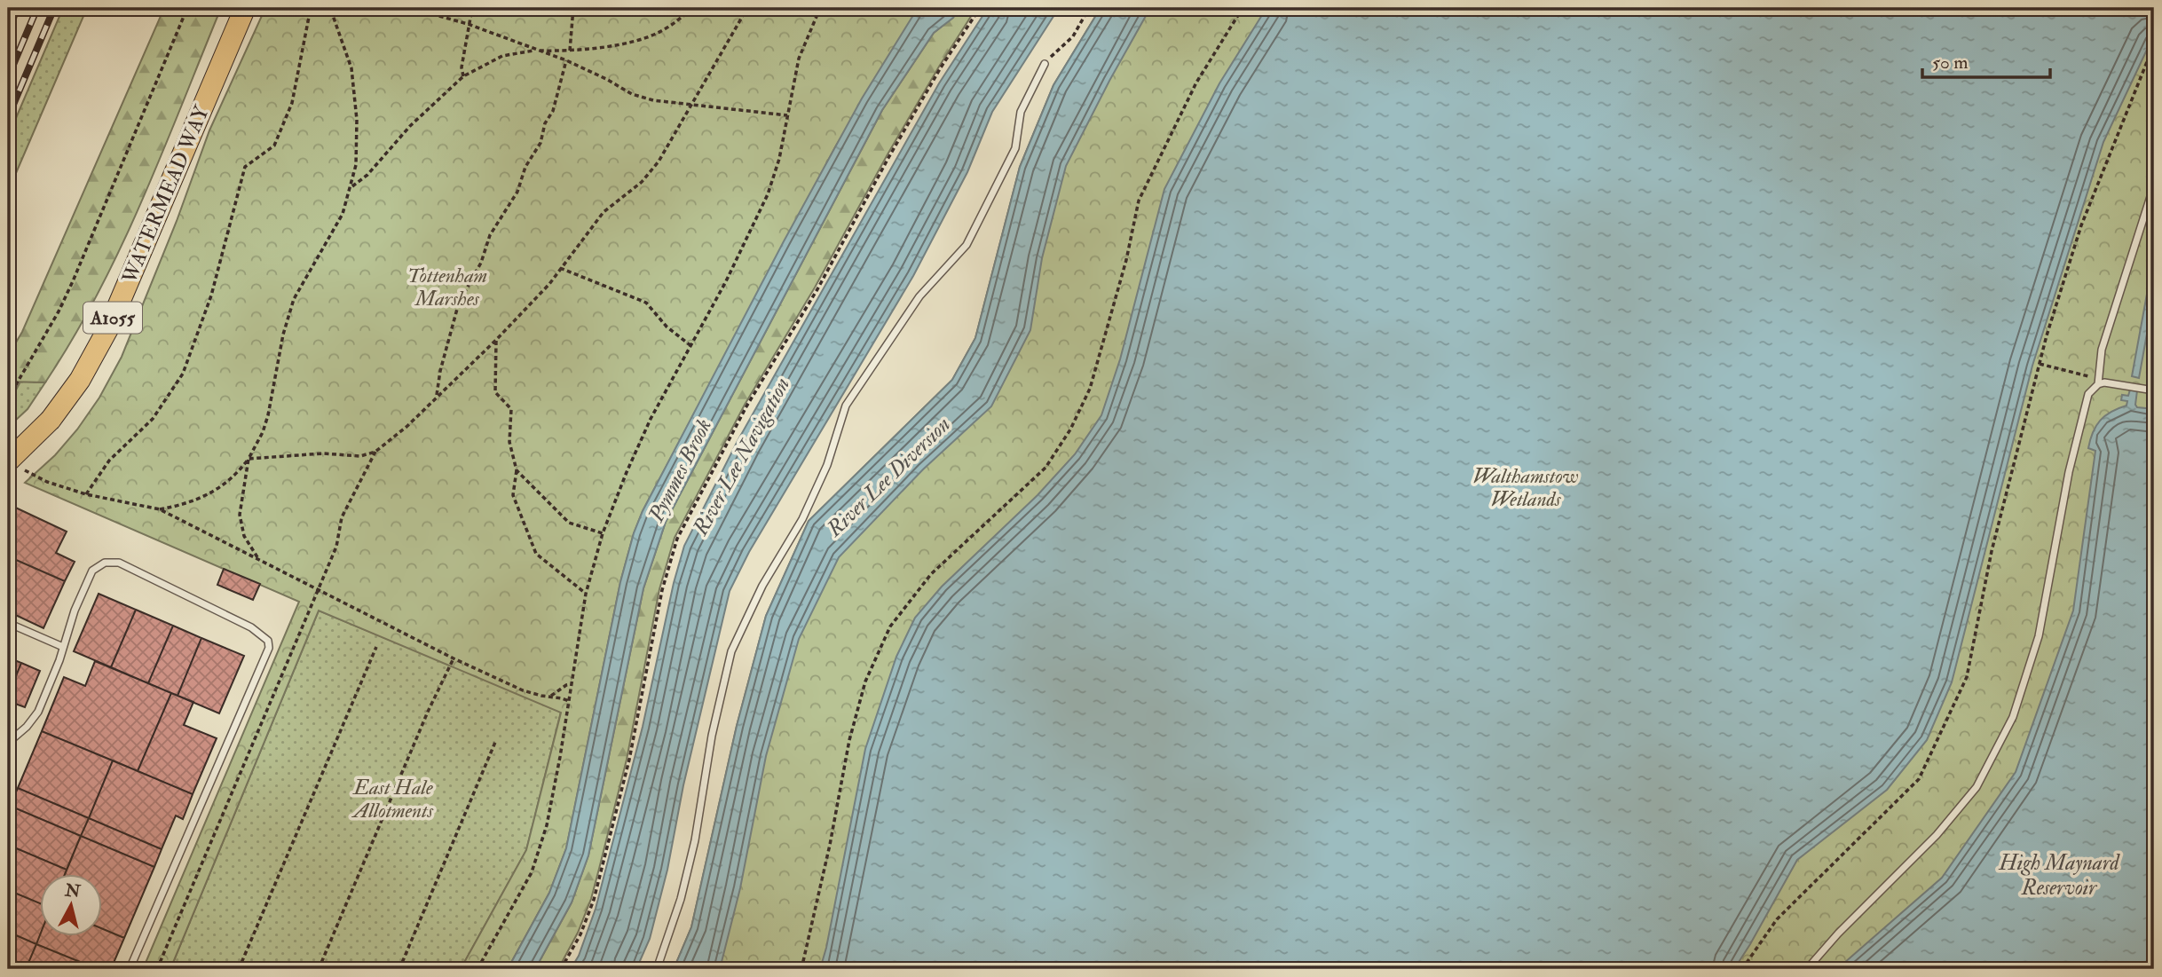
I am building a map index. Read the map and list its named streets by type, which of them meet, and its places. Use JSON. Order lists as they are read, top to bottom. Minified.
{"streets":{"main road":["WATERMEAD WAY","A1055"]},"water":["River Lee Navigation","Pymmes Brook","River Lee Diversion","High Maynard Reservoir"],"parks":["Tottenham Marshes","Walthamstow Wetlands","East Hale Allotments"],"scale_bar":"50 m","north":"top"}
